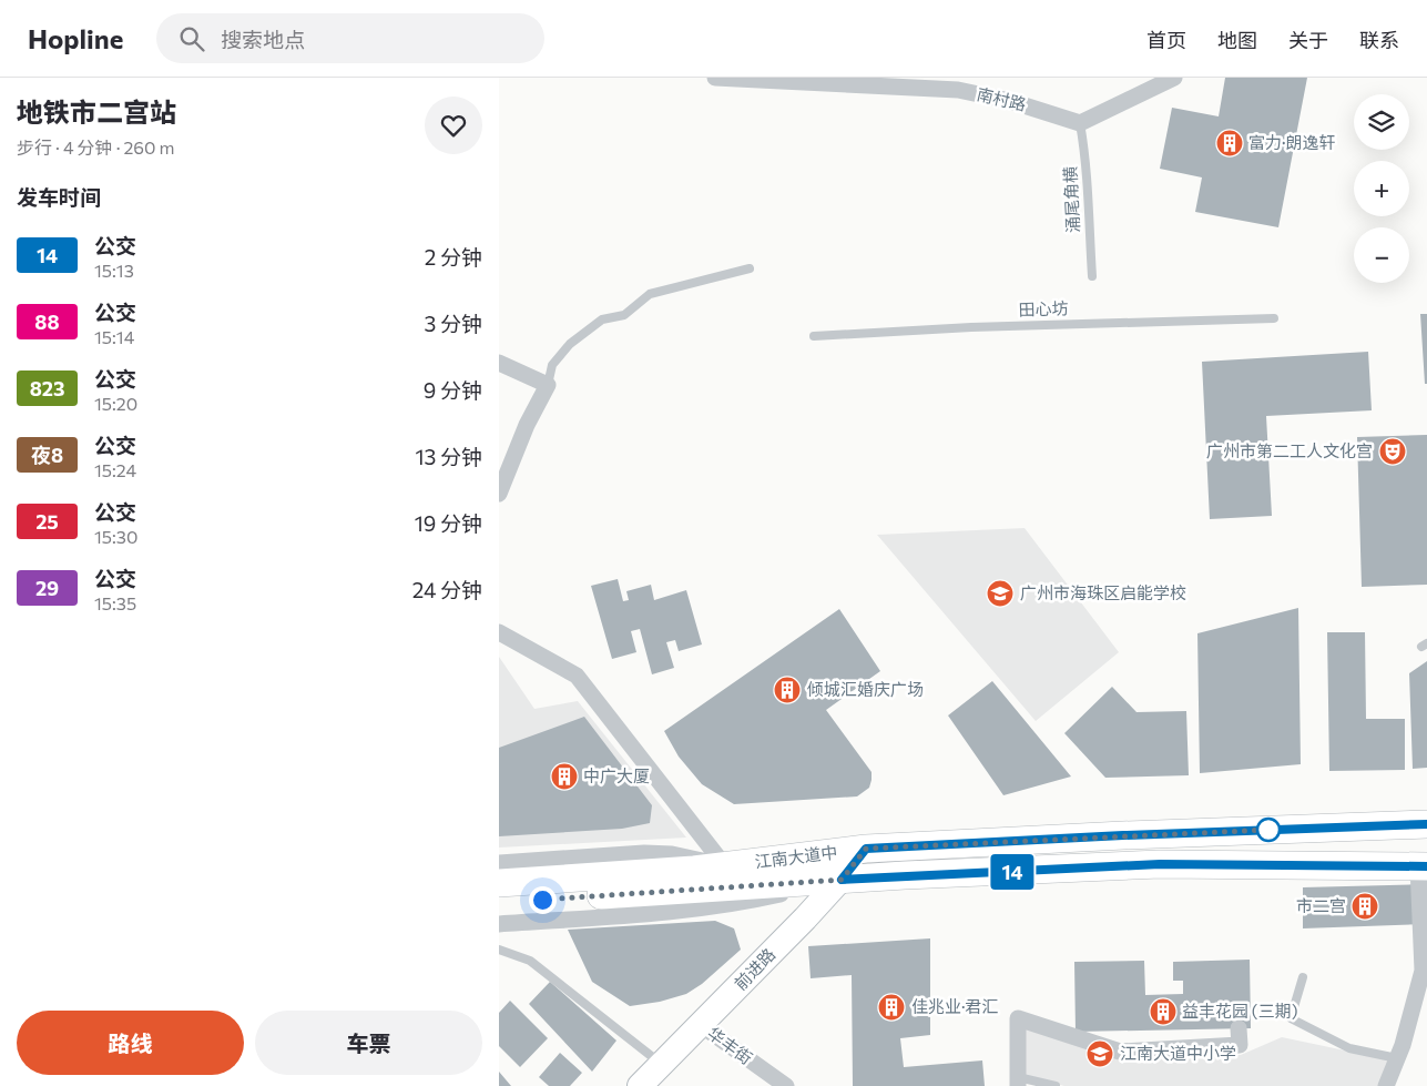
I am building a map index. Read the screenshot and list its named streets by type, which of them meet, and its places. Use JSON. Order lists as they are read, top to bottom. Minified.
{"streets":{"main road":["江南大道中","前进路"],"street":["南村路","华丰街"],"lane":["涌尾角横","田心坊"]},"crossings":[["南村路","涌尾角横"],["江南大道中","前进路"],["前进路","华丰街"]],"places":{"building":["富力·朗逸轩","倾城汇婚庆广场","中广大厦","市二宫","佳兆业·君汇","益丰花园 (三期)"],"theatre":["广州市第二工人文化宫"],"school or university":["广州市海珠区启能学校","江南大道中小学"]},"lines":["bus line 14"],"page":{"header":"Hopline","search":"搜索地点","nav":["首页","地图","关于","联系"],"heading":[["地铁市二宫站","步行 · 4 分钟 · 260 m"],"发车时间"],"on_map":"14","map_buttons":["+","−"],"list":[{"mark":"14","name":"公交","note":"15:13","value":"2 分钟"},{"mark":"88","name":"公交","note":"15:14","value":"3 分钟"},{"mark":"823","name":"公交","note":"15:20","value":"9 分钟"},{"mark":"夜8","name":"公交","note":"15:24","value":"13 分钟"},{"mark":"25","name":"公交","note":"15:30","value":"19 分钟"},{"mark":"29","name":"公交","note":"15:35","value":"24 分钟"}],"buttons":["路线","车票"]}}
